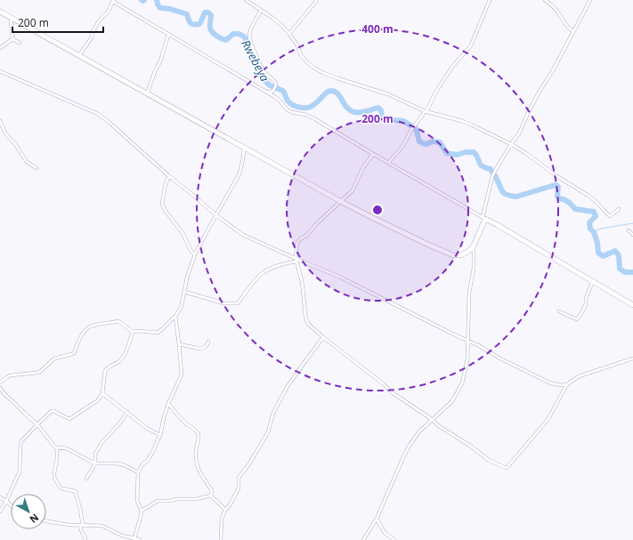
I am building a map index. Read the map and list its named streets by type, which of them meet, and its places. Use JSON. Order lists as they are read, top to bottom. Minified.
{"water":["Rwebeya"],"scale_bar":"200 m","north":"bottom right","rings":["400 m","200 m"]}
